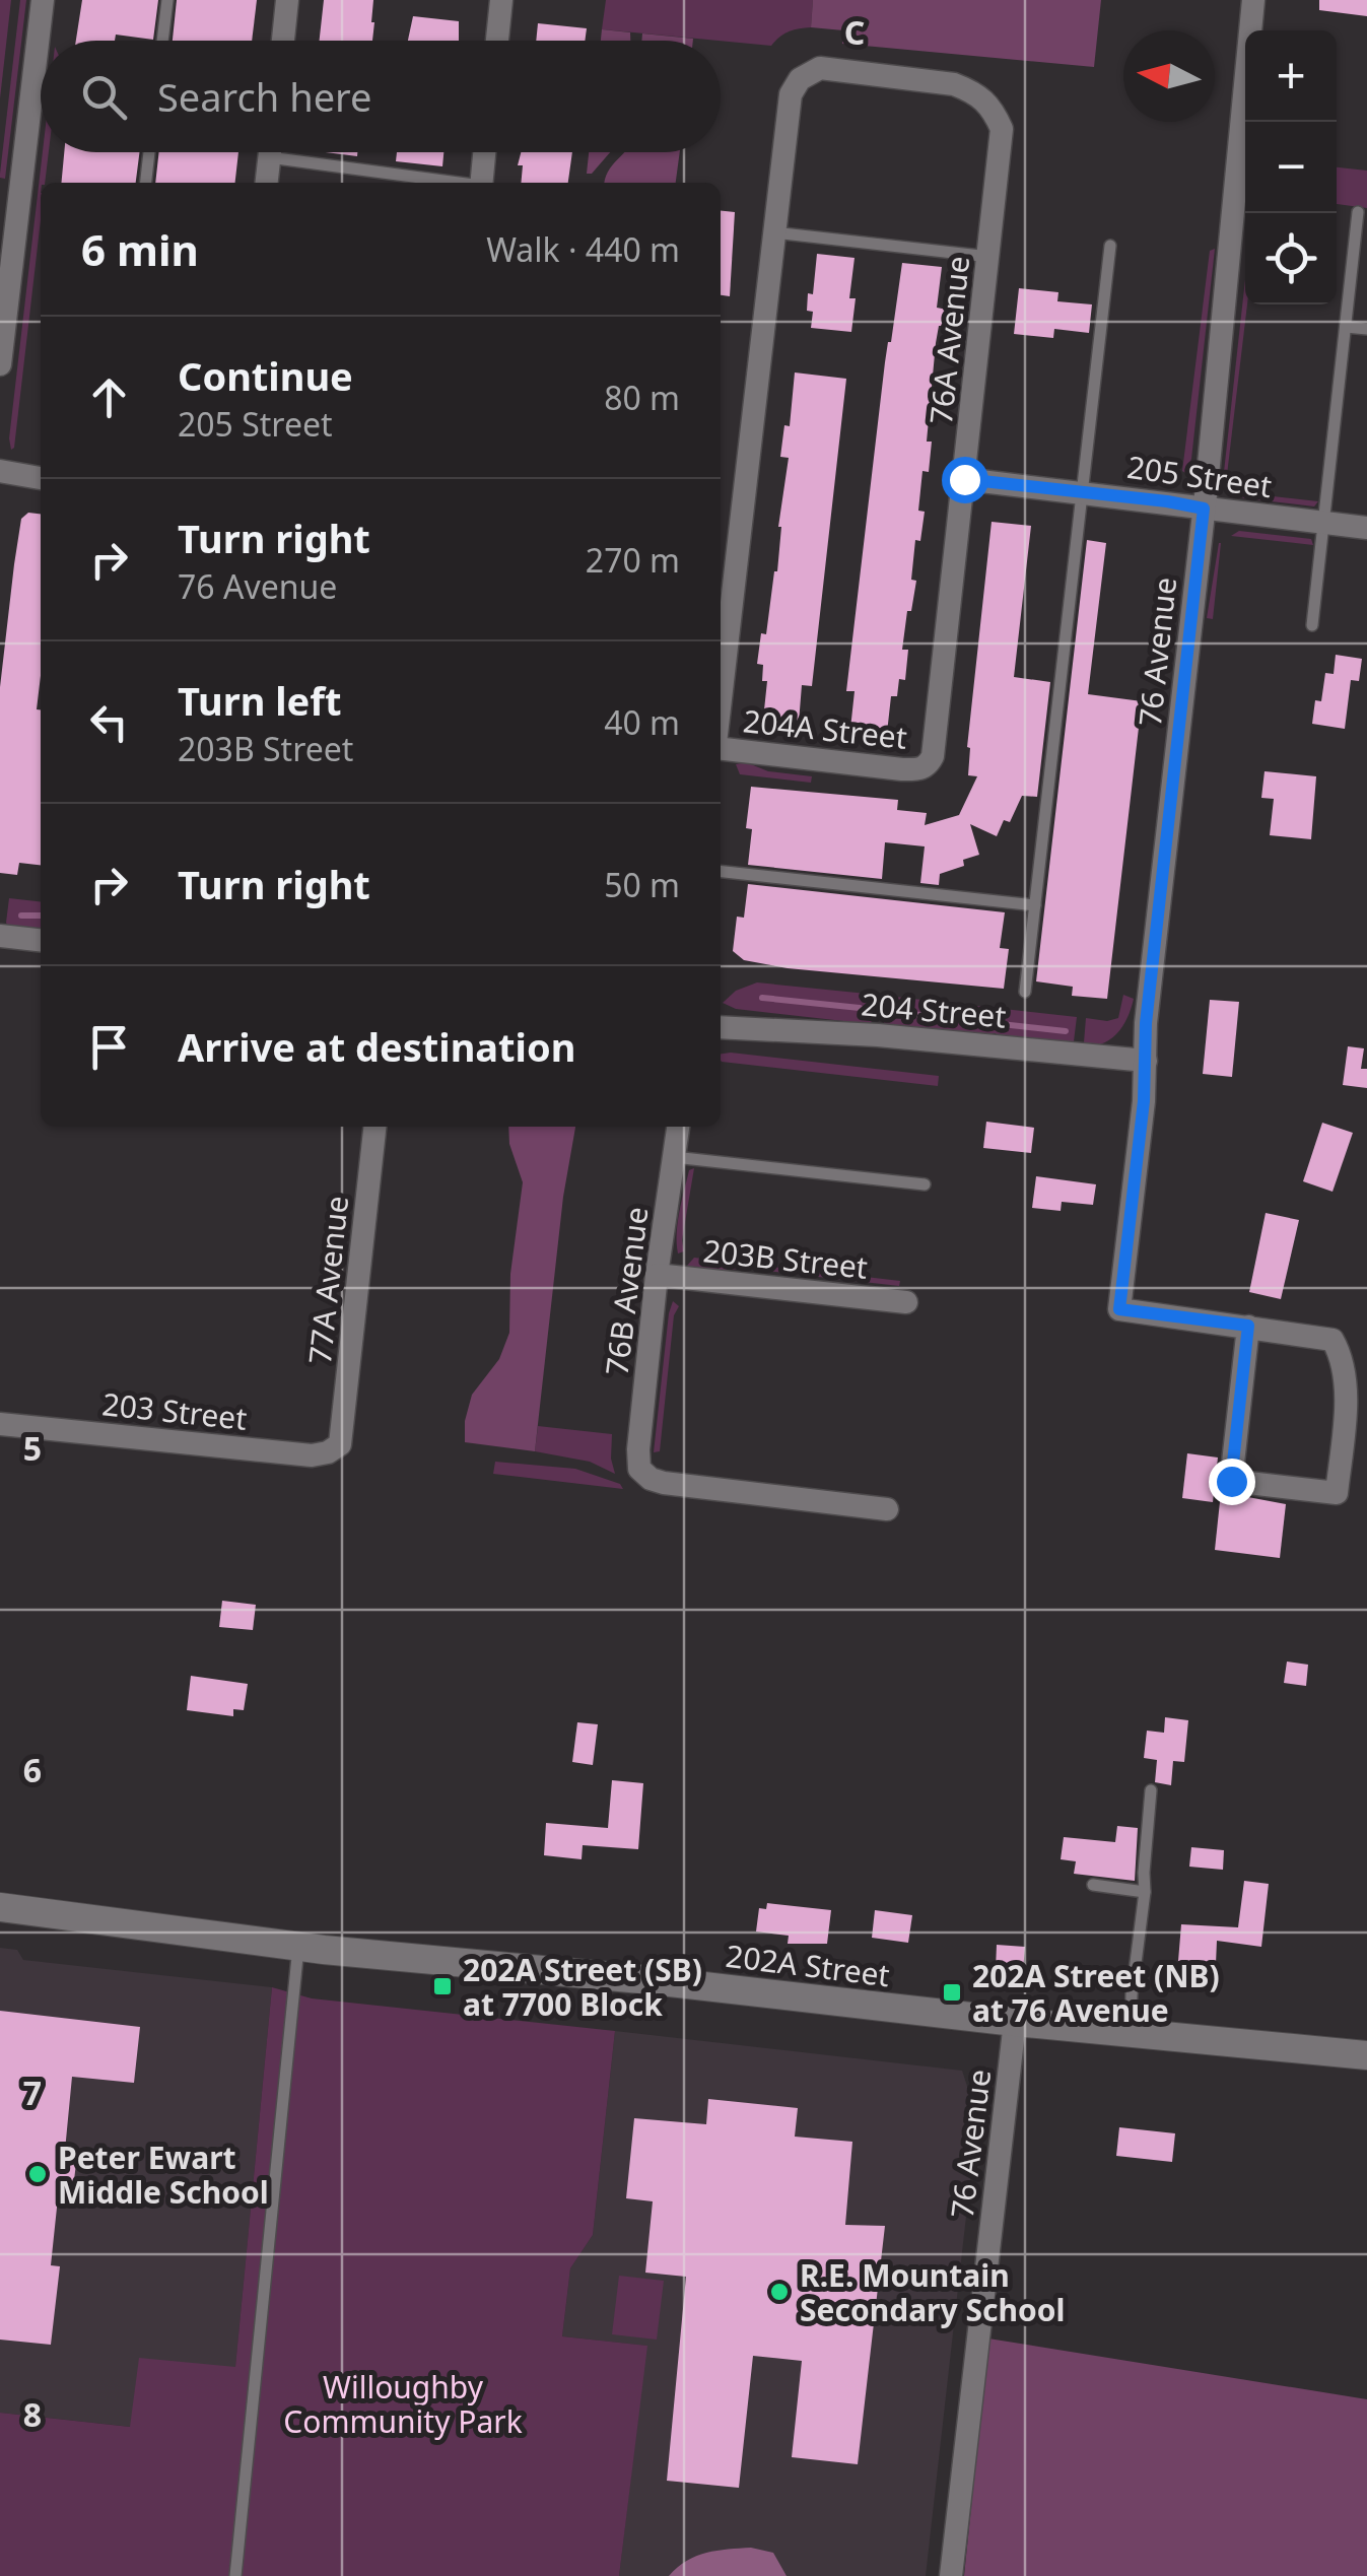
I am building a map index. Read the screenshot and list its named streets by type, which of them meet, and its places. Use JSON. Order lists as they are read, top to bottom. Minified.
{"streets":{"main road":["202A Street"],"street":["76A Avenue","205 Street","76 Avenue","204A Street","204 Street","203B Street","77A Avenue","76B Avenue","203 Street"]},"crossings":[["76A Avenue","205 Street"],["76A Avenue","204A Street"],["205 Street","76 Avenue"],["76 Avenue","204 Street"],["76 Avenue","202A Street"],["203B Street","76B Avenue"],["77A Avenue","203 Street"]],"parks":["Willoughby Community Park"],"places":{"transit":["202A Street (SB) at 7700 Block","202A Street (NB) at 76 Avenue"],"other":["Peter Ewart Middle School","R.E. Mountain Secondary School"]},"north":"left","page":{"map_buttons":["+","−"],"search":"Search here","heading":["6 min","Walk · 440 m"],"list":[["Continue","205 Street","80 m"],["Turn right","76 Avenue","270 m"],["Turn left","203B Street","40 m"],["Turn right","50 m"],"Arrive at destination"]},"grid":{"columns":["C"],"rows":["5","6","7","8"]}}
